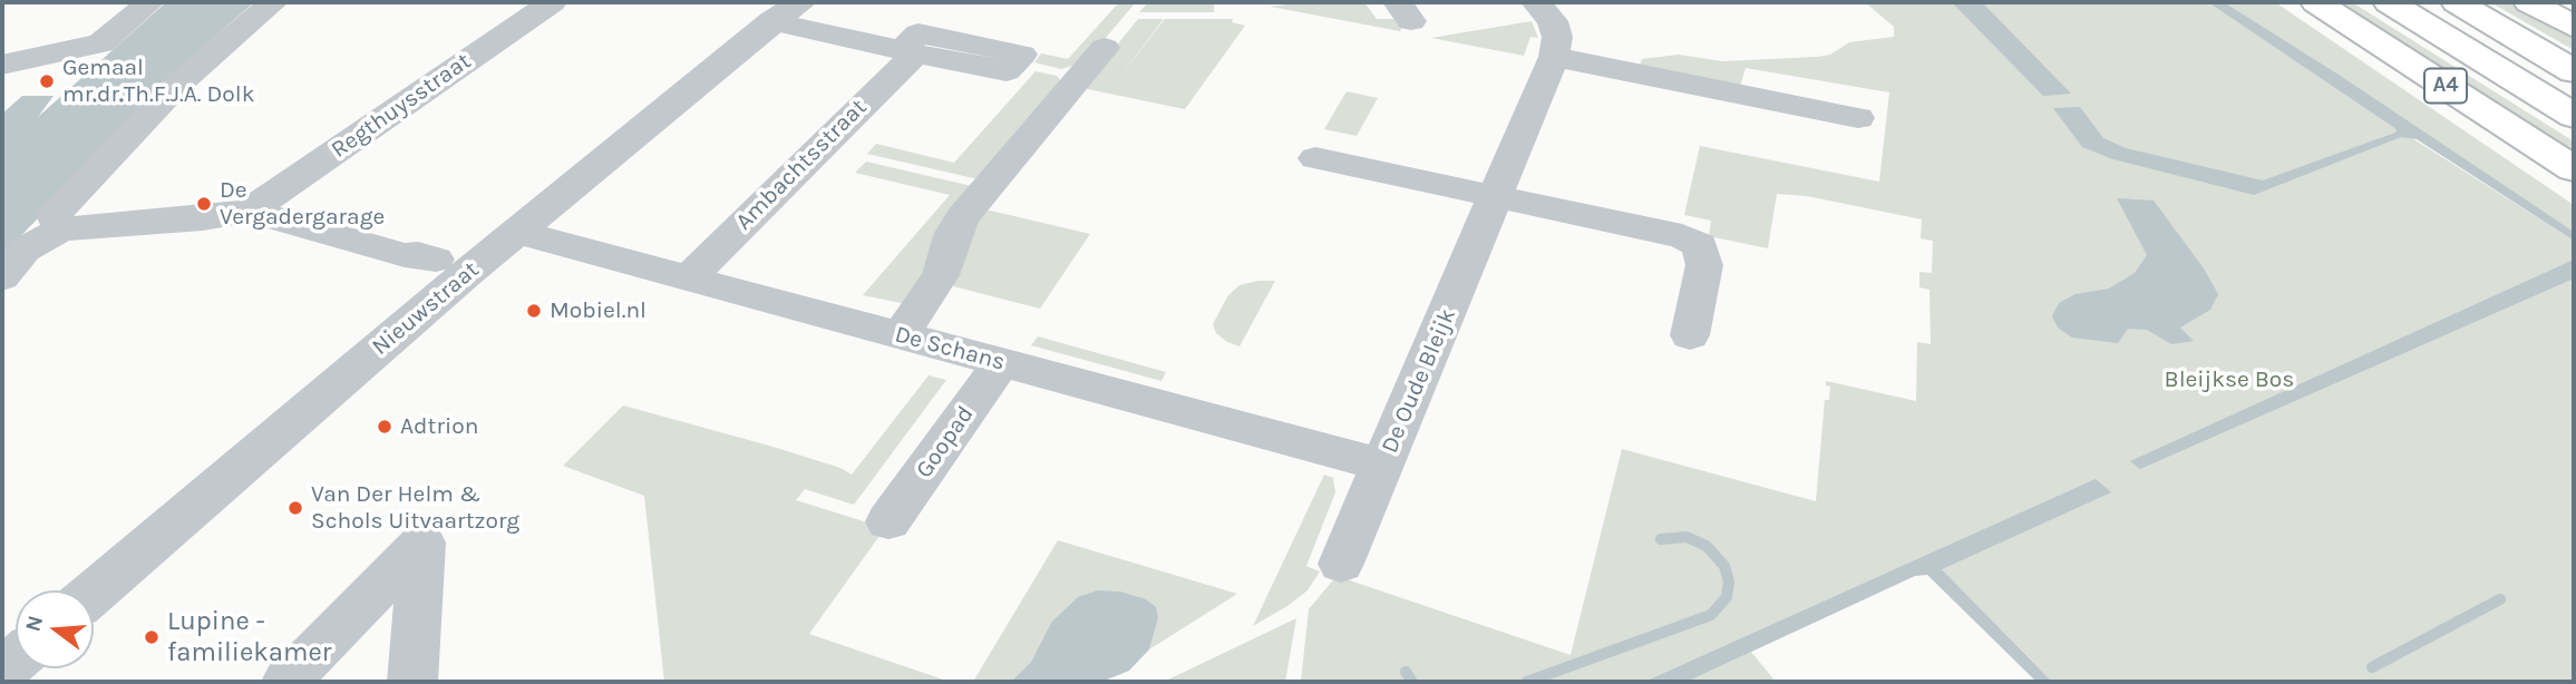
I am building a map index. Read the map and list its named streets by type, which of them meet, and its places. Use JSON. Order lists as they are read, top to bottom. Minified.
{"streets":{"highway":["A4"],"street":["Regthuysstraat","Ambachtsstraat","Nieuwstraat","De Schans","De Oude Bleijk","Goopad"]},"crossings":[["Ambachtsstraat","De Schans"],["Nieuwstraat","De Schans"],["De Schans","De Oude Bleijk"],["De Schans","Goopad"]],"parks":["Bleijkse Bos"],"places":["Gemaal mr.dr.Th.F.J.A. Dolk","De Vergadergarage","Mobiel.nl","Adtrion","Van Der Helm & Schols Uitvaartzorg","Lupine - familiekamer"],"north":"left"}
